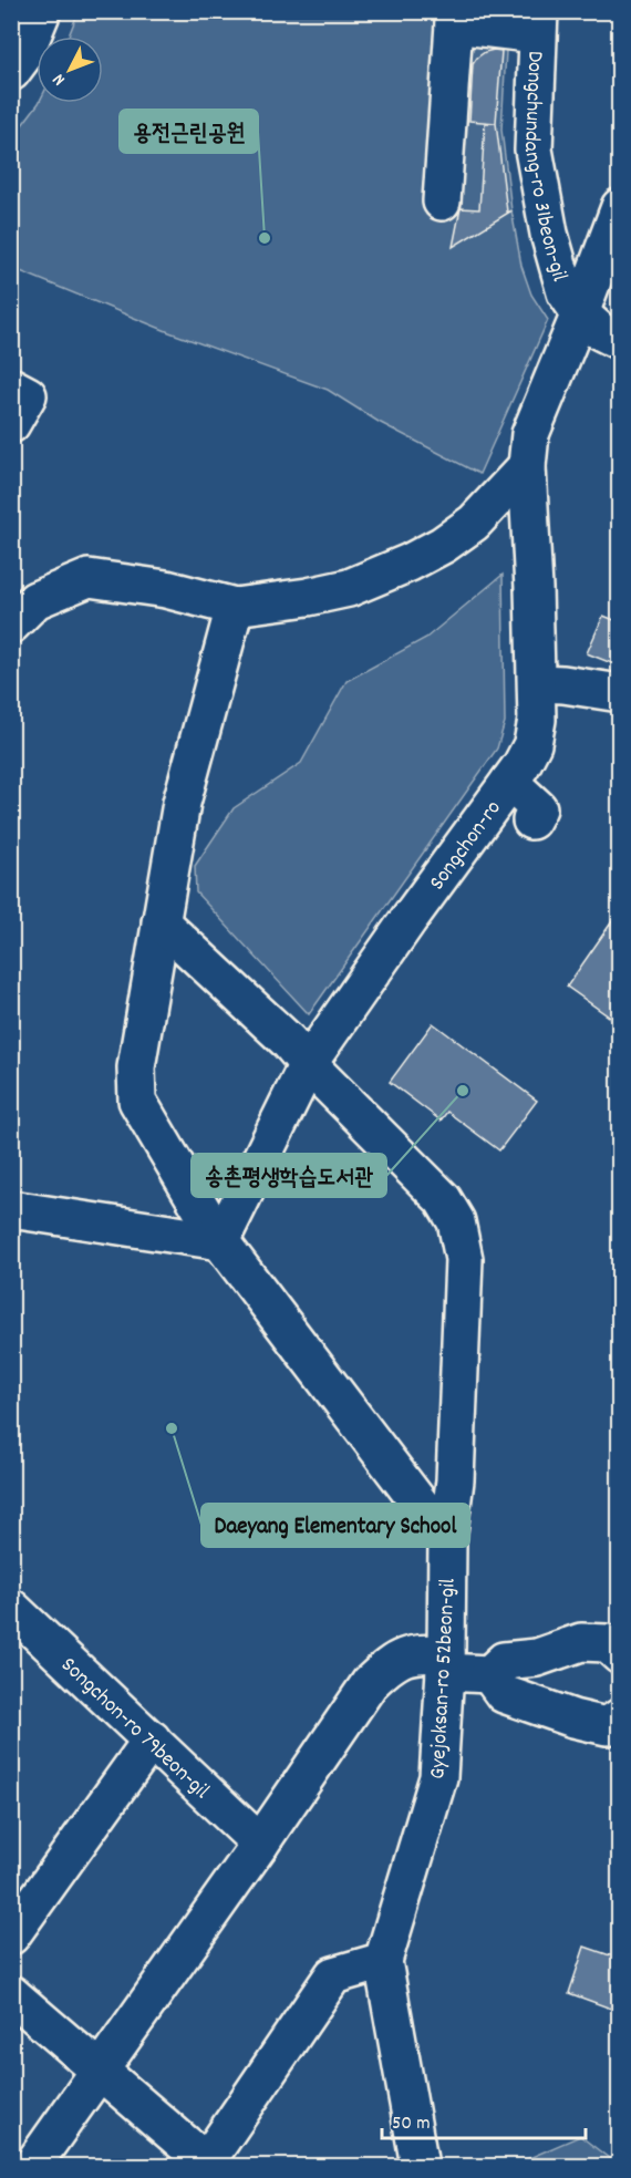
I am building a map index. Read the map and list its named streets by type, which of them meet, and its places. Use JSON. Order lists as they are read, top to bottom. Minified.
{"streets":{"street":["Dongchundang-ro 31beon-gil","Songchon-ro","Gyejoksan-ro 52beon-gil","Songchon-ro 79beon-gil"]},"crossings":[["Dongchundang-ro 31beon-gil","Songchon-ro"],["Songchon-ro","Gyejoksan-ro 52beon-gil"]],"places":["용전근린공원","송촌평생학습도서관","Daeyang Elementary School"],"scale_bar":"50 m","north":"bottom left"}
